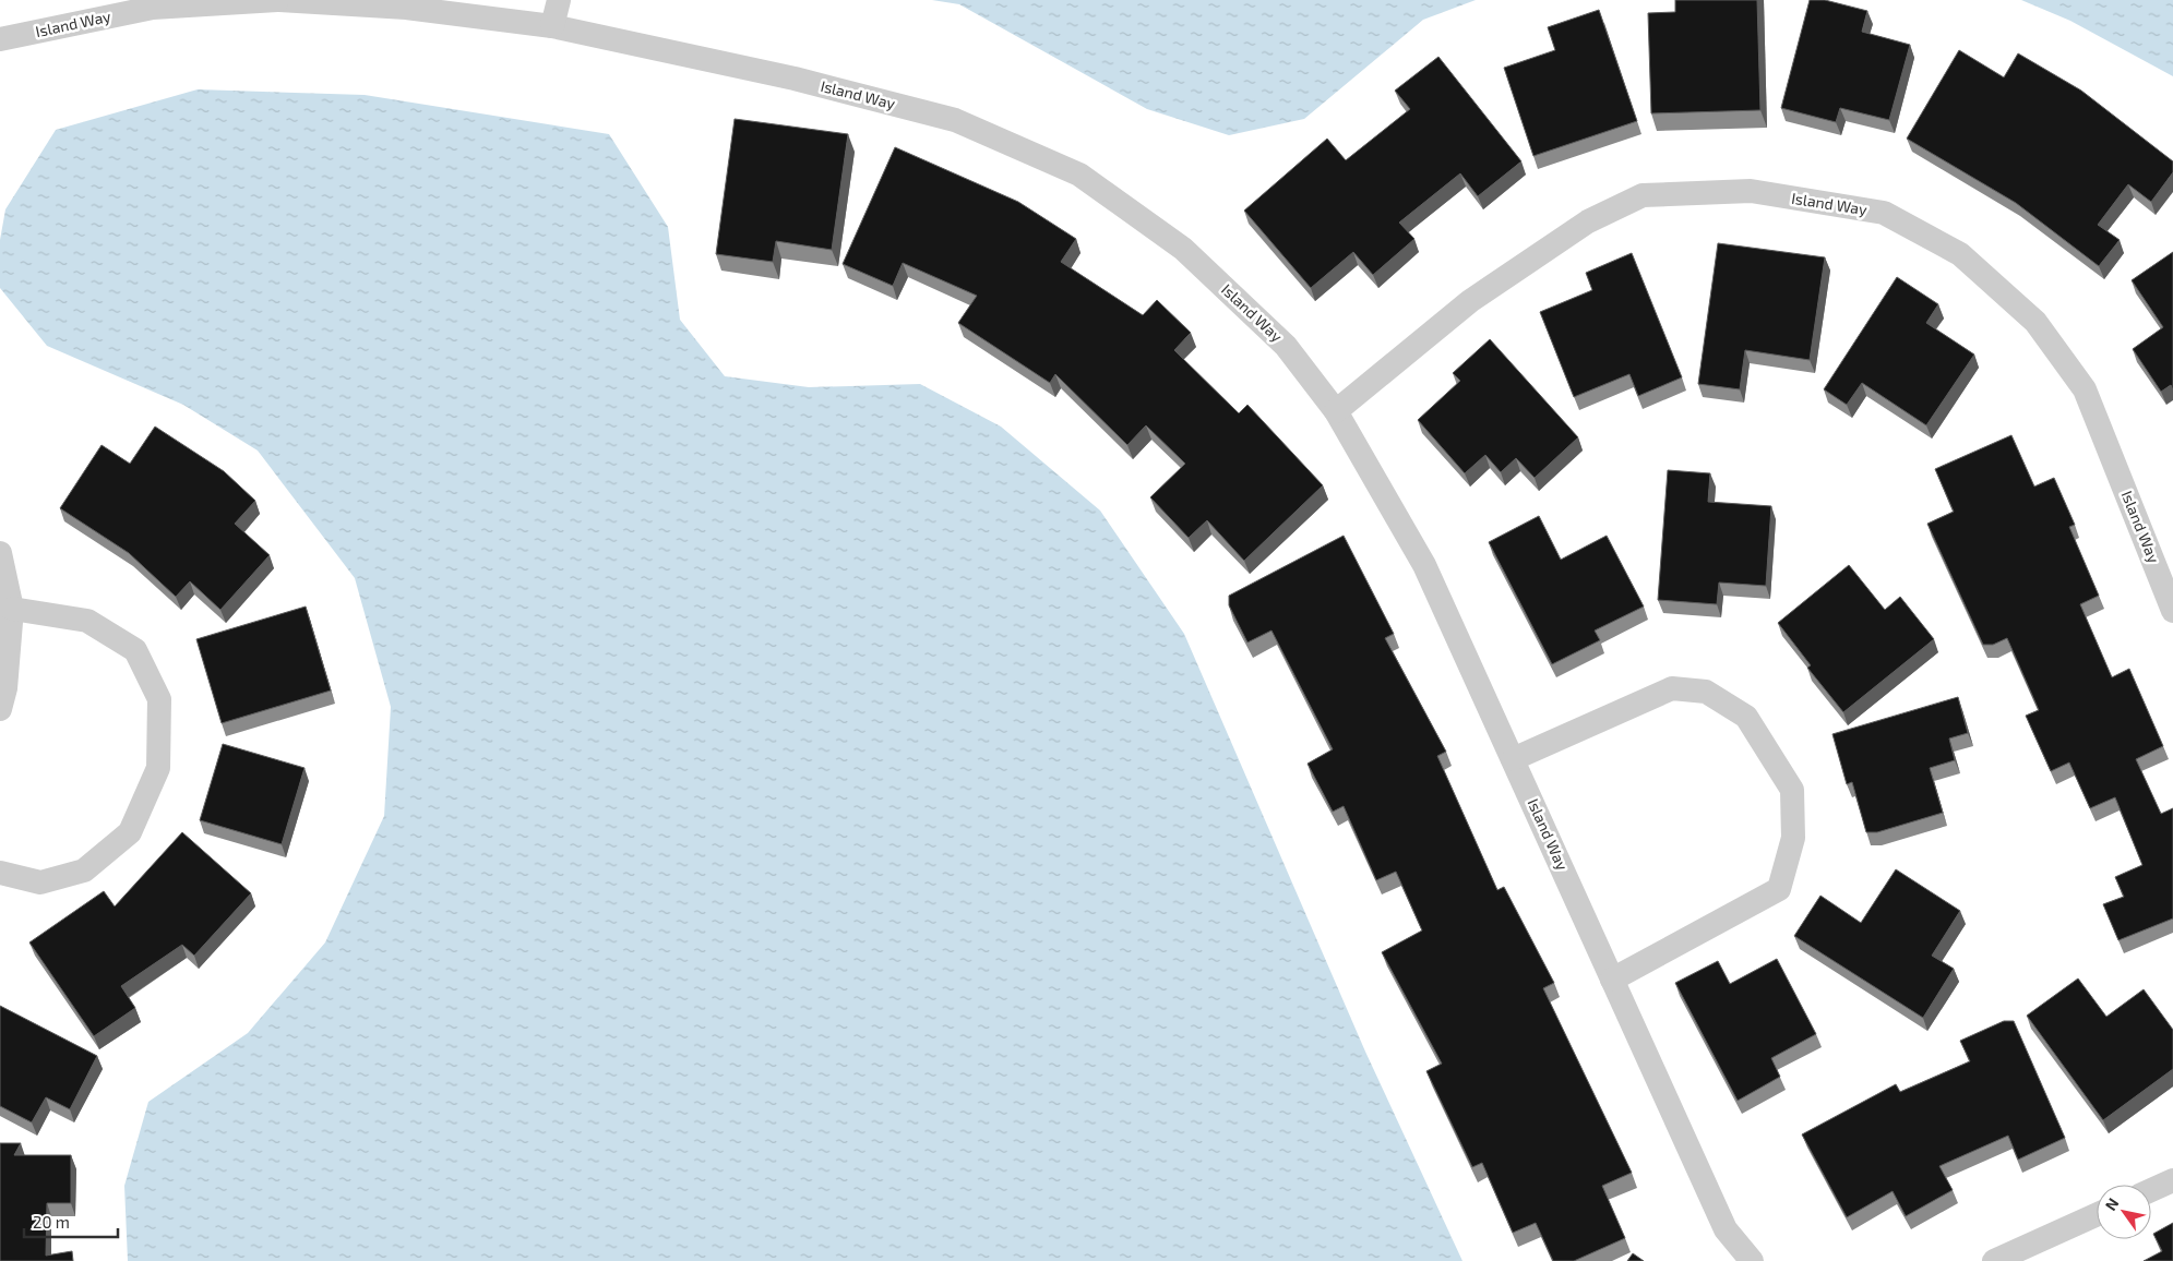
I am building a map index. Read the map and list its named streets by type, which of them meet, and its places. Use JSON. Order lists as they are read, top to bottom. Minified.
{"streets":{"street":["Island Way"]},"scale_bar":"20 m","north":"top left"}
